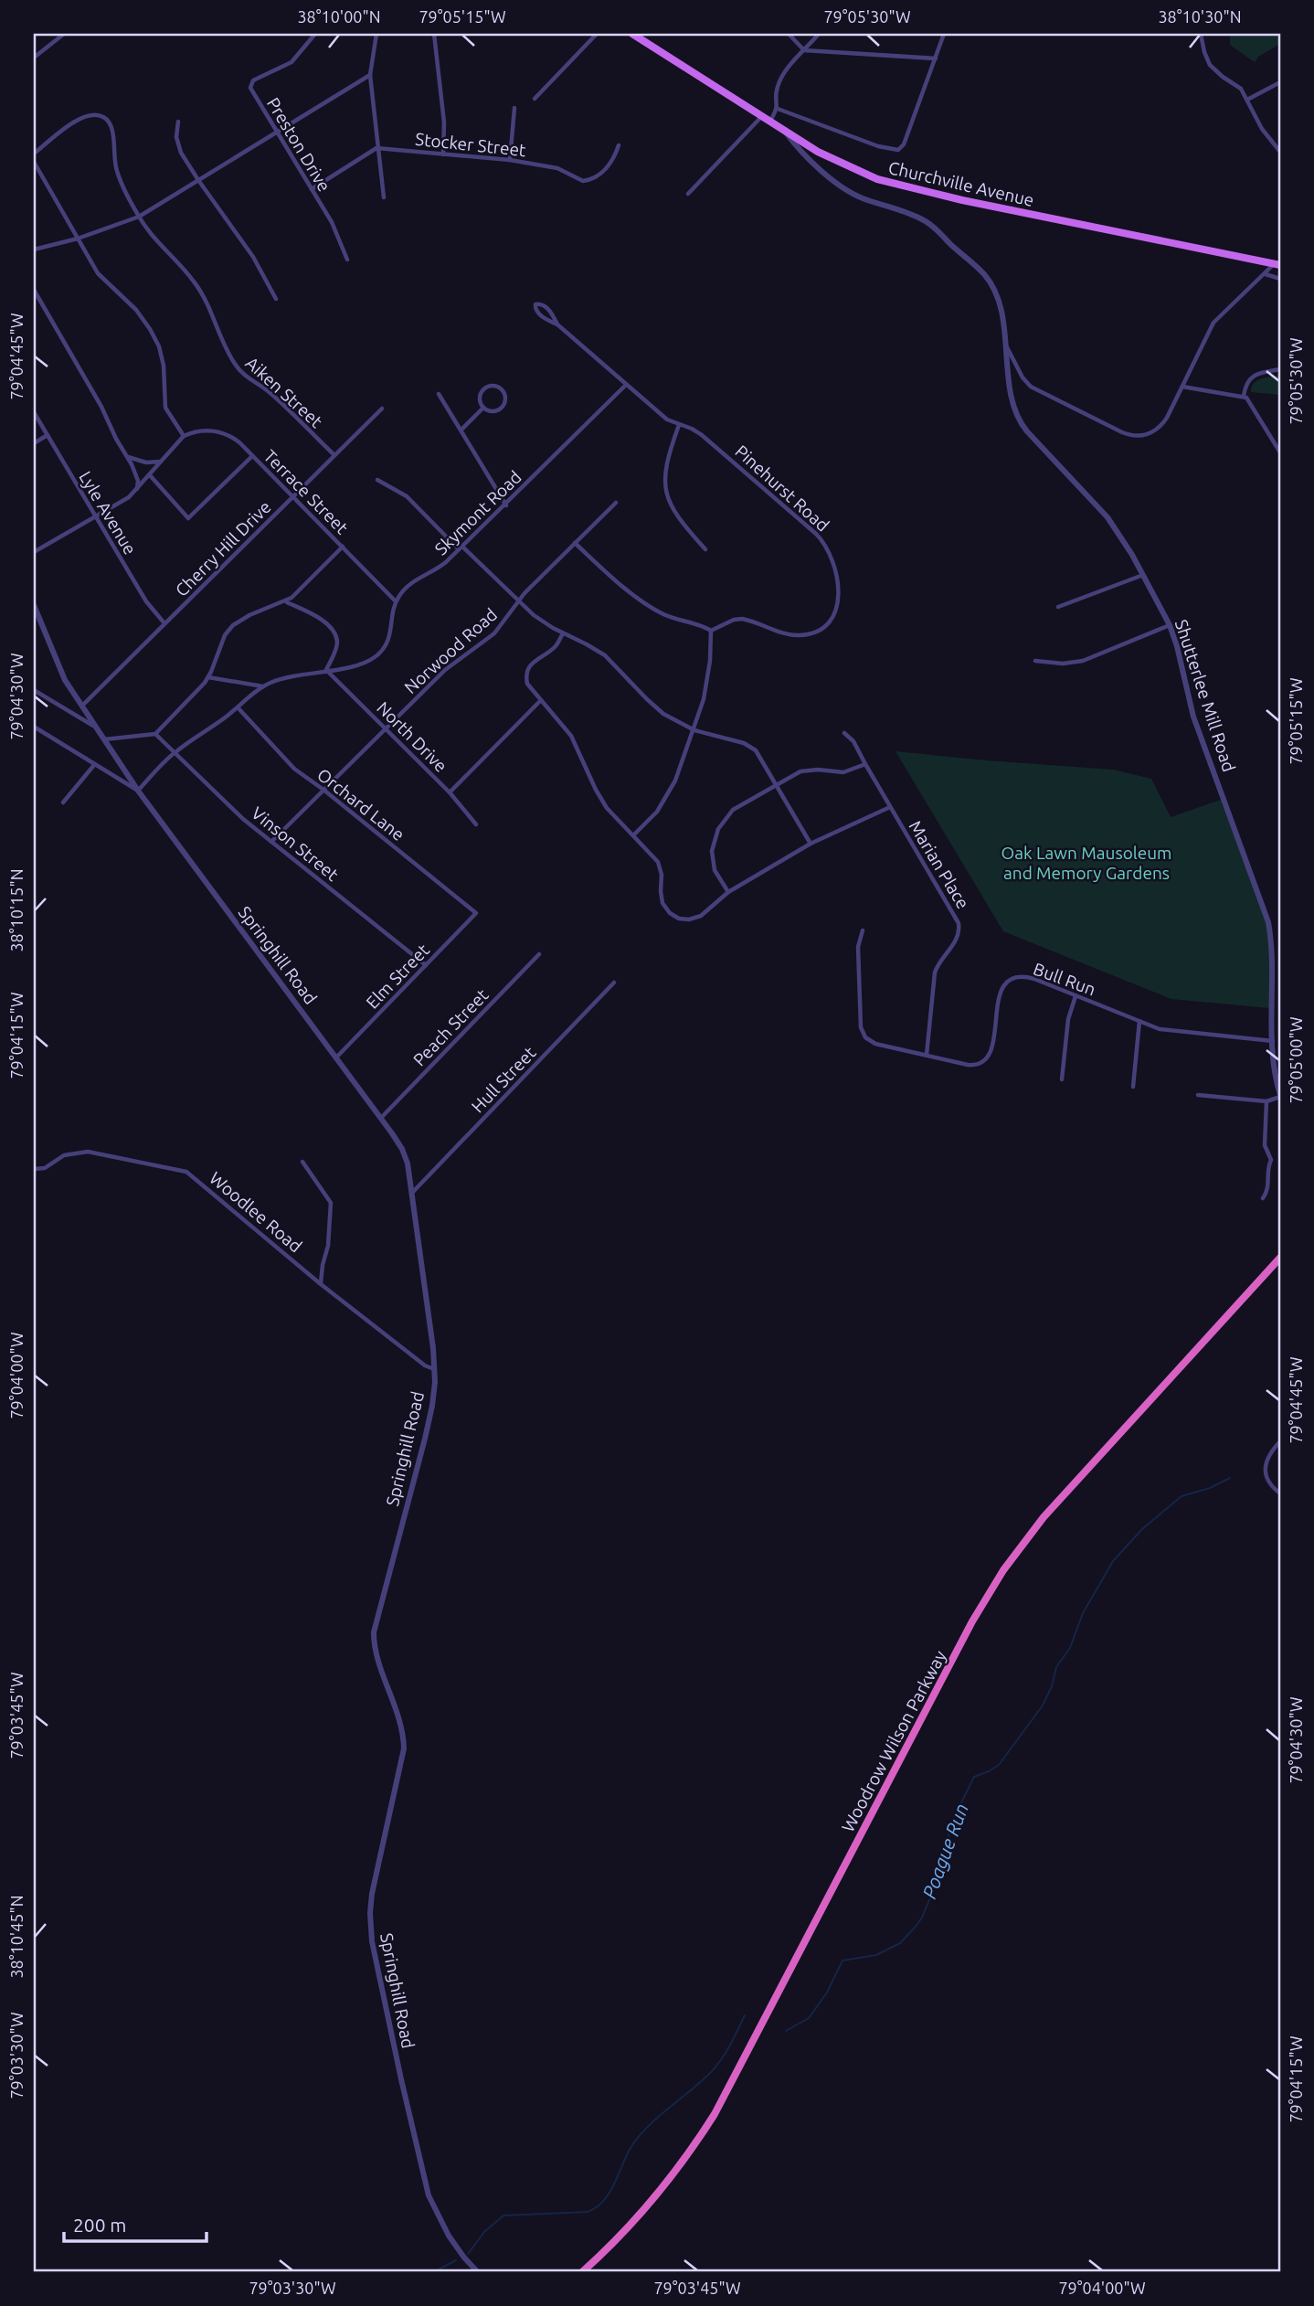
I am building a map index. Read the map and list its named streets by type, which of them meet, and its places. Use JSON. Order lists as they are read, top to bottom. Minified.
{"streets":{"highway":["Woodrow Wilson Parkway"],"main road":["Churchville Avenue"],"street":["Preston Drive","Stocker Street","Aiken Street","Pinehurst Road","Terrace Street","Lyle Avenue","Skymont Road","Cherry Hill Drive","Norwood Road","Shutterlee Mill Road","North Drive","Orchard Lane","Vinson Street","Marian Place","Springhill Road","Elm Street","Bull Run","Peach Street","Hull Street","Woodlee Road"]},"crossings":[["Churchville Avenue","Shutterlee Mill Road"],["Aiken Street","Cherry Hill Drive"],["Pinehurst Road","Skymont Road"],["Terrace Street","Skymont Road"],["Terrace Street","Cherry Hill Drive"],["Lyle Avenue","Cherry Hill Drive"],["Cherry Hill Drive","Springhill Road"],["Norwood Road","North Drive"],["Norwood Road","Orchard Lane"],["Norwood Road","Vinson Street"],["Shutterlee Mill Road","Bull Run"],["Orchard Lane","Elm Street"],["Vinson Street","Elm Street"],["Marian Place","Bull Run"],["Springhill Road","Elm Street"],["Springhill Road","Peach Street"],["Springhill Road","Hull Street"],["Springhill Road","Woodlee Road"]],"water":["Poague Run"],"parks":["Oak Lawn Mausoleum and Memory Gardens"],"scale_bar":"200 m","coordinates":["38°10'00\"N","79°05'15\"W","79°05'30\"W","38°10'30\"N","79°04'45\"W","79°04'30\"W","38°10'15\"N","79°04'15\"W","79°05'00\"W","79°04'00\"W","79°03'45\"W","38°10'45\"N","79°03'30\"W"]}
